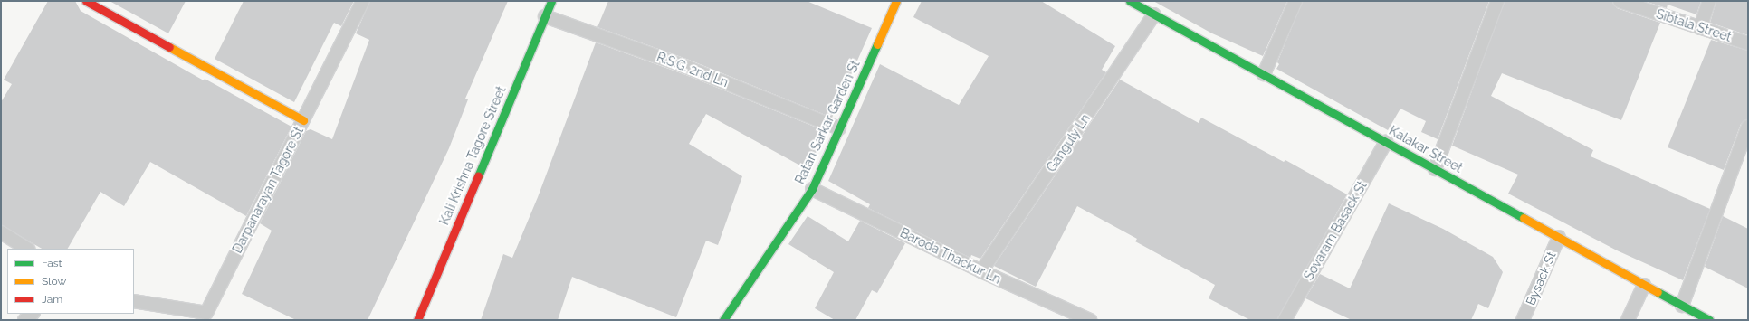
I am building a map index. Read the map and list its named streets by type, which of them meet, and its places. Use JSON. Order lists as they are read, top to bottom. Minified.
{"streets":{"main road":["Ratan Sarkar Garden St","Kalakar Street","Kali Krishna Tagore Street"],"lane":["Sibtala Street","R.S.G. 2nd Ln","Ganguly Ln","Darpanarayan Tagore St","Sovaram Basack St","Baroda Thackur Ln","Bysack St"]},"crossings":[["R.S.G. 2nd Ln","Ratan Sarkar Garden St"],["R.S.G. 2nd Ln","Kali Krishna Tagore Street"],["Ratan Sarkar Garden St","Baroda Thackur Ln"],["Ganguly Ln","Kalakar Street"],["Ganguly Ln","Baroda Thackur Ln"],["Kalakar Street","Sovaram Basack St"],["Kalakar Street","Bysack St"]],"legend":["Fast","Slow","Jam"]}
